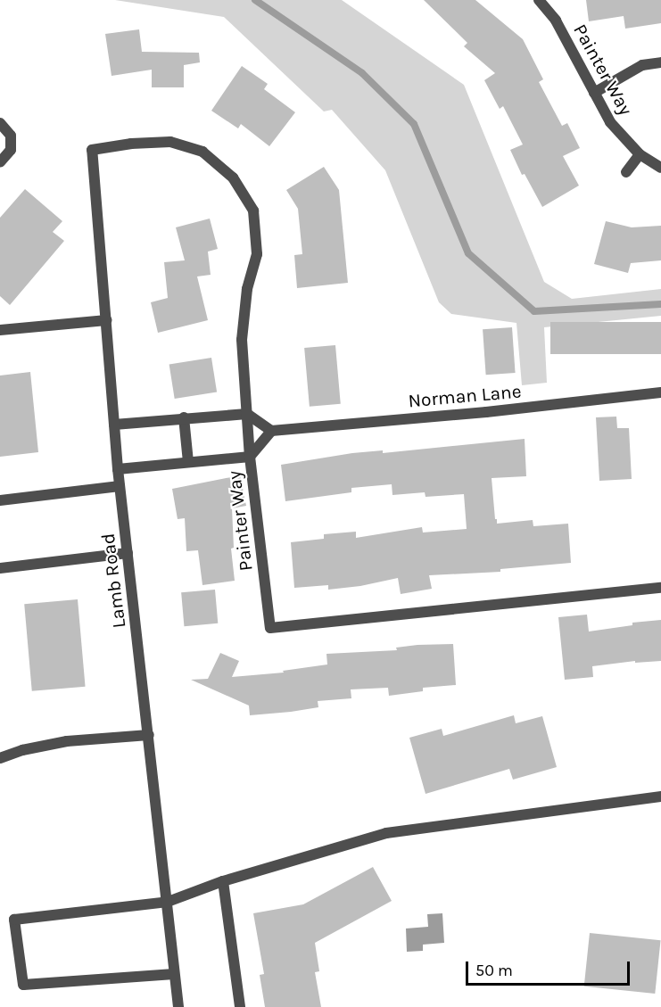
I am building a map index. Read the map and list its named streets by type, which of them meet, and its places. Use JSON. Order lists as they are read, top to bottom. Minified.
{"streets":{"street":["Painter Way","Norman Lane","Lamb Road"]},"crossings":[["Painter Way","Lamb Road"]],"scale_bar":"50 m"}
